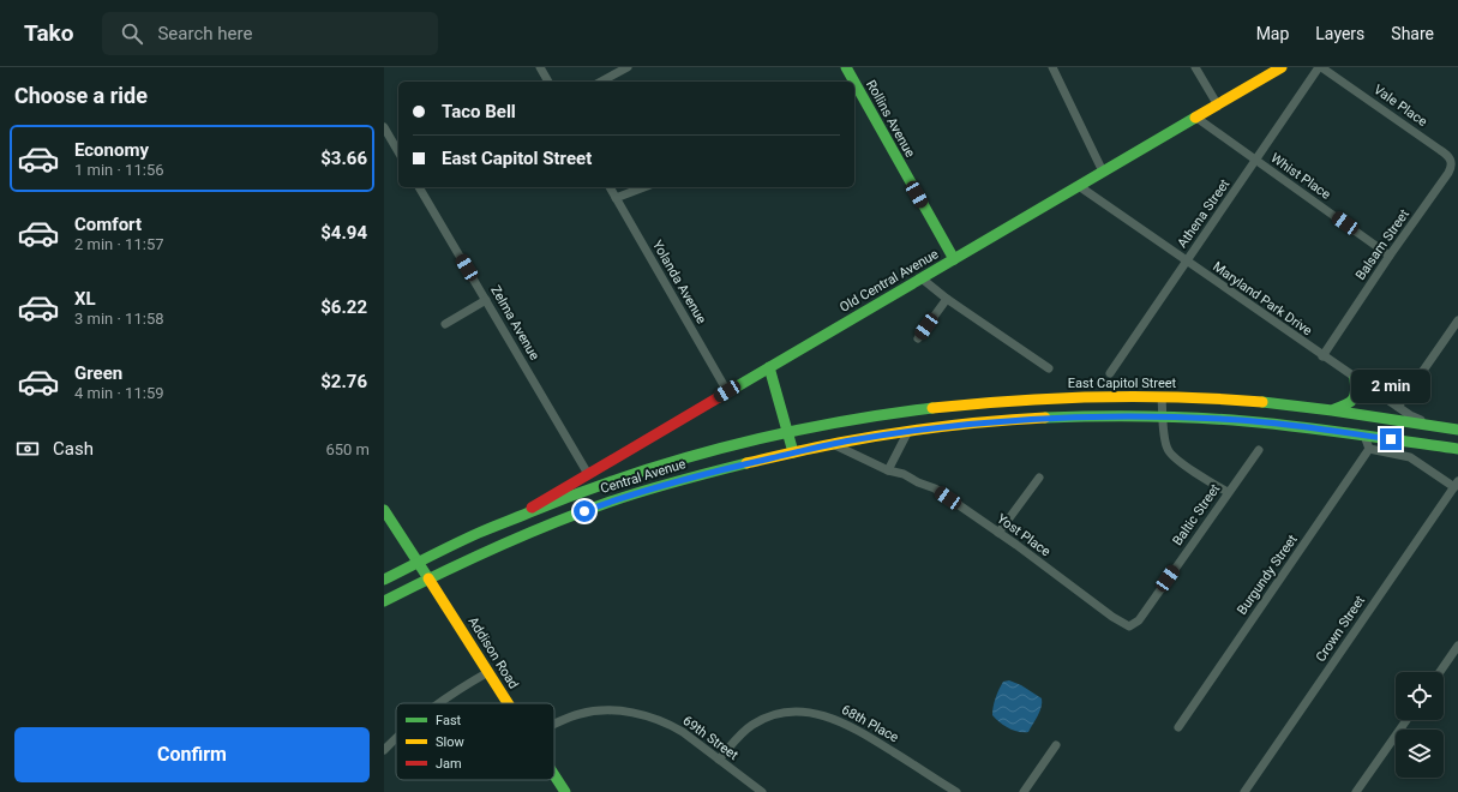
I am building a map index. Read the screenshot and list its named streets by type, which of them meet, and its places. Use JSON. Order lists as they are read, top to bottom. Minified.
{"streets":{"main road":["Rollins Avenue","Old Central Avenue","East Capitol Street","Central Avenue","Addison Road"],"street":["Vale Place","Whist Place","Athena Street","Balsam Street","Yolanda Avenue","Maryland Park Drive","Zelma Avenue","Baltic Street","Yost Place","Burgundy Street","Crown Street","68th Place","69th Street"]},"crossings":[["Vale Place","Athena Street"],["Vale Place","Balsam Street"],["Rollins Avenue","Old Central Avenue"],["Whist Place","Athena Street"],["Whist Place","Balsam Street"],["Whist Place","Old Central Avenue"],["Athena Street","Maryland Park Drive"],["Balsam Street","Maryland Park Drive"],["Old Central Avenue","Yolanda Avenue"],["Old Central Avenue","Maryland Park Drive"],["Old Central Avenue","Zelma Avenue"],["Old Central Avenue","Central Avenue"],["Maryland Park Drive","East Capitol Street"],["East Capitol Street","Central Avenue"],["Central Avenue","Addison Road"],["Baltic Street","Yost Place"],["68th Place","69th Street"]],"legend":["Fast","Slow","Jam"],"page":{"header":"Tako","search":"Search here","nav":["Map","Layers","Share"],"heading":"Choose a ride","banner":["Taco Bell","East Capitol Street"],"list":[{"name":"Economy","note":"1 min · 11:56","value":"$3.66"},{"name":"Comfort","note":"2 min · 11:57","value":"$4.94"},{"name":"XL","note":"3 min · 11:58","value":"$6.22"},{"name":"Green","note":"4 min · 11:59","value":"$2.76"}],"bubble":"2 min","pay":["Cash","650 m"],"buttons":"Confirm"}}
